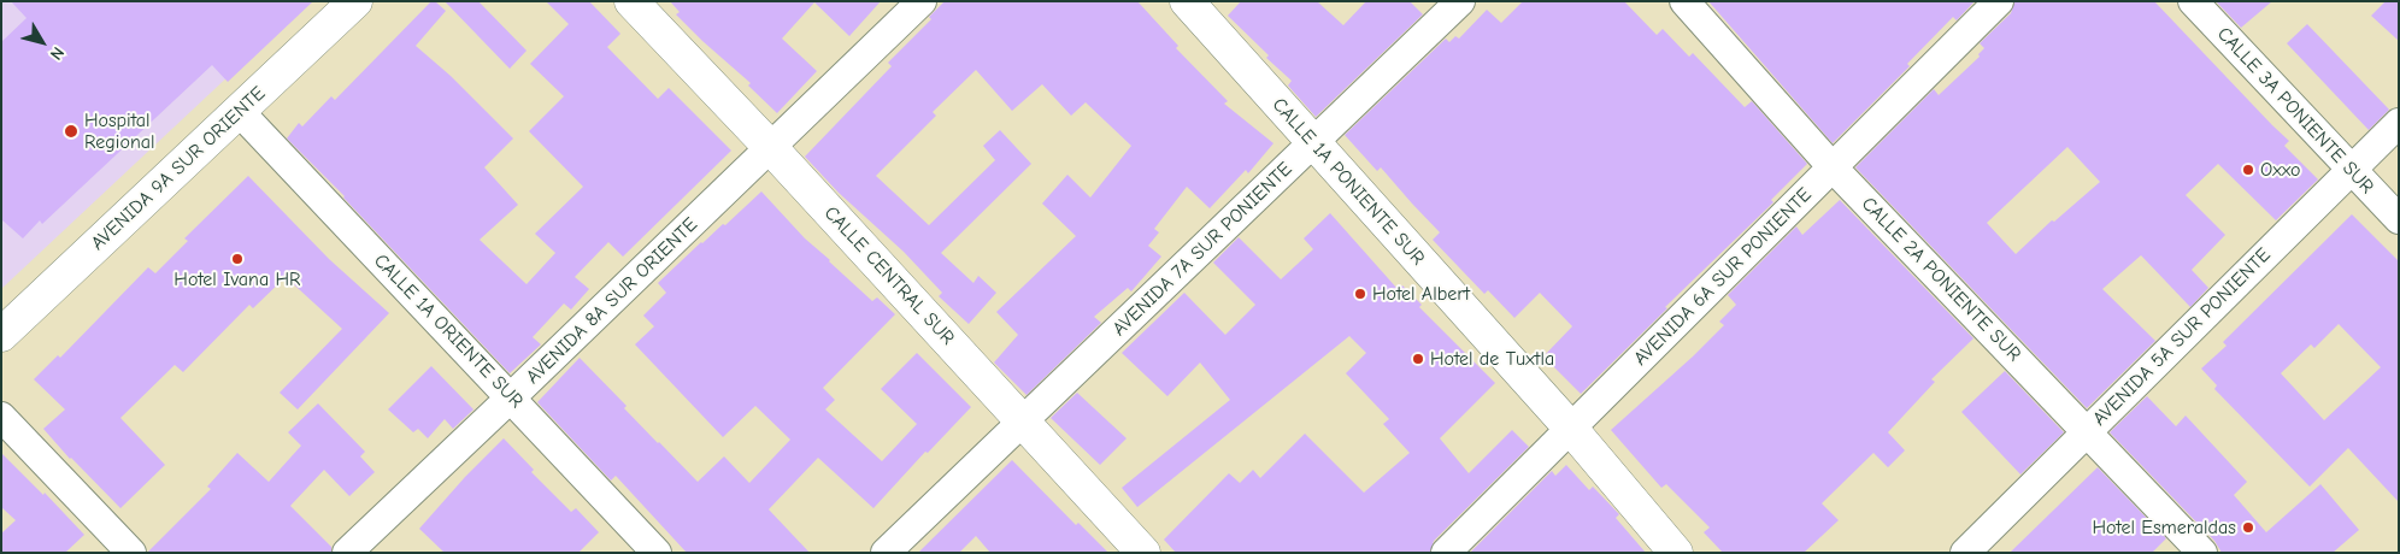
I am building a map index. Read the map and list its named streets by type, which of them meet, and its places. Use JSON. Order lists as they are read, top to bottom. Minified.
{"streets":{"main road":["AVENIDA 9A SUR ORIENTE","CALLE 1A PONIENTE SUR","CALLE CENTRAL SUR"],"street":["CALLE 3A PONIENTE SUR","AVENIDA 7A SUR PONIENTE","AVENIDA 6A SUR PONIENTE","CALLE 2A PONIENTE SUR","AVENIDA 8A SUR ORIENTE","CALLE 1A ORIENTE SUR","AVENIDA 5A SUR PONIENTE"]},"crossings":[["CALLE 3A PONIENTE SUR","AVENIDA 5A SUR PONIENTE"],["AVENIDA 9A SUR ORIENTE","CALLE 1A ORIENTE SUR"],["CALLE 1A PONIENTE SUR","AVENIDA 7A SUR PONIENTE"],["CALLE 1A PONIENTE SUR","AVENIDA 6A SUR PONIENTE"],["AVENIDA 7A SUR PONIENTE","CALLE CENTRAL SUR"],["CALLE CENTRAL SUR","AVENIDA 8A SUR ORIENTE"],["AVENIDA 6A SUR PONIENTE","CALLE 2A PONIENTE SUR"],["CALLE 2A PONIENTE SUR","AVENIDA 5A SUR PONIENTE"],["AVENIDA 8A SUR ORIENTE","CALLE 1A ORIENTE SUR"]],"places":["Hospital Regional","Oxxo","Hotel Ivana HR","Hotel Albert","Hotel de Tuxtla","Hotel Esmeraldas"],"north":"bottom right"}
